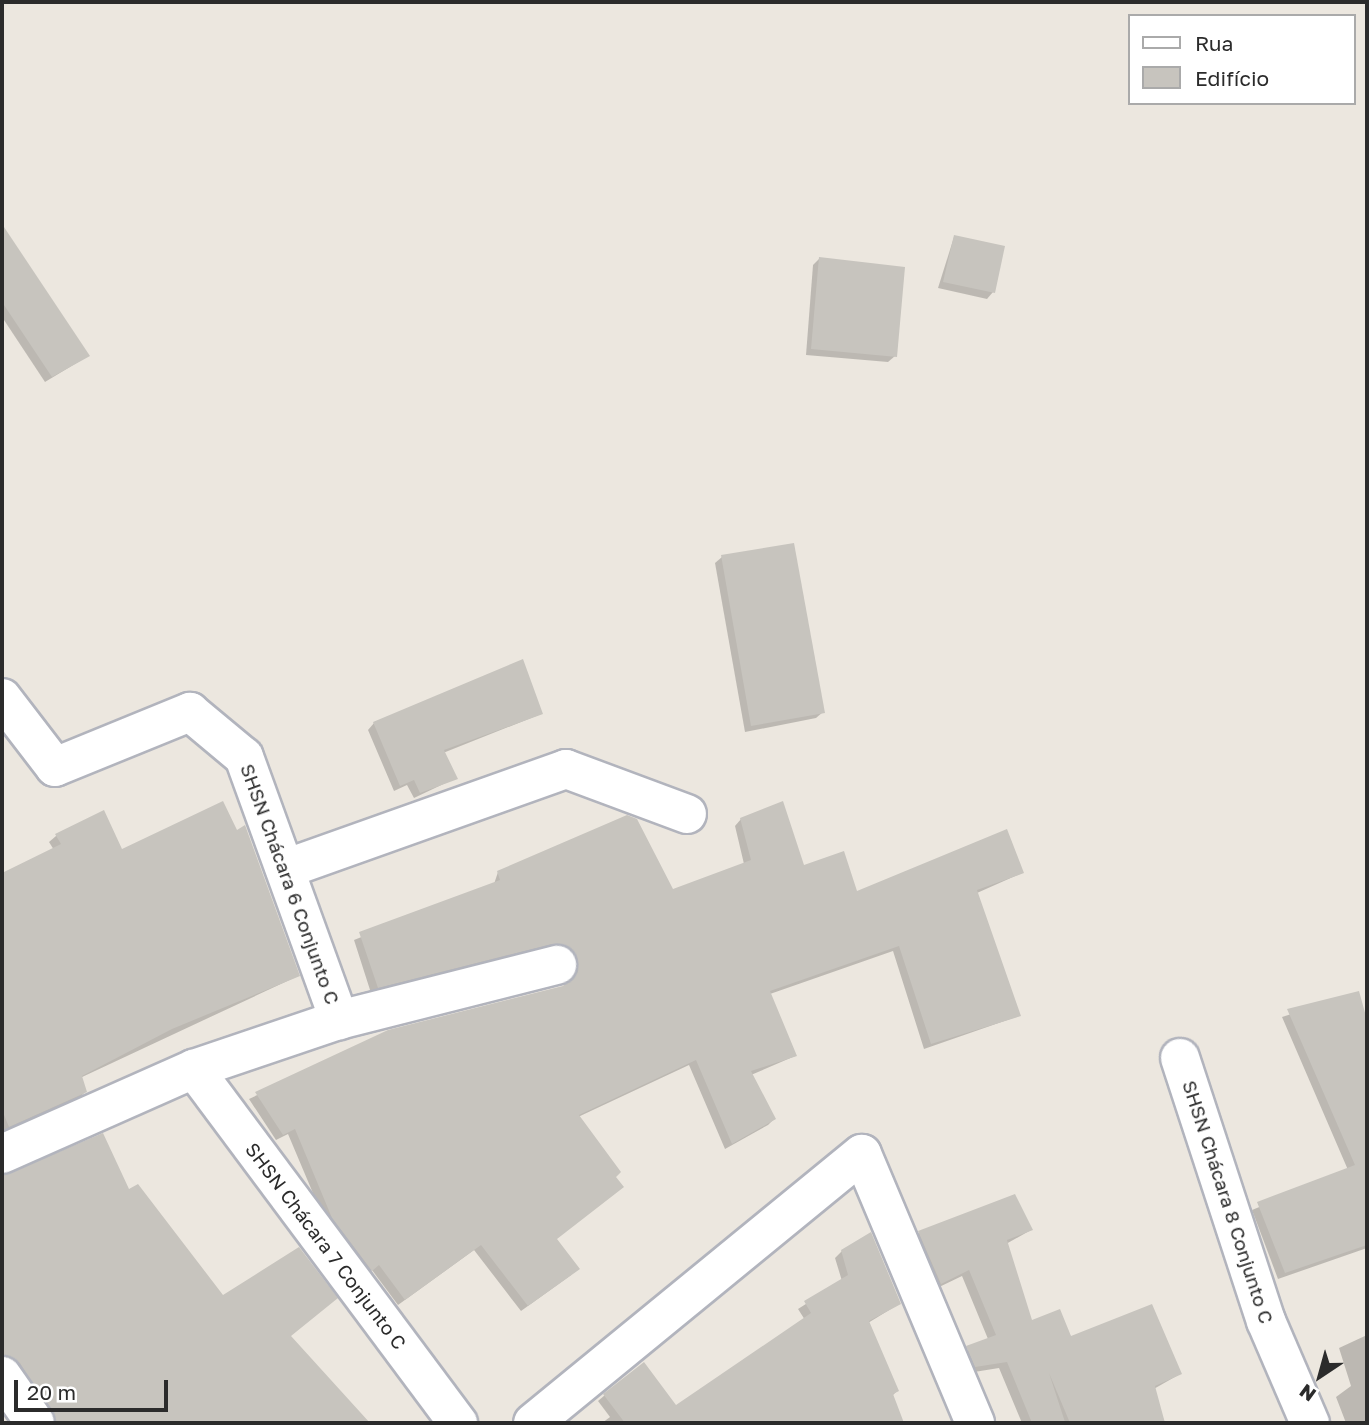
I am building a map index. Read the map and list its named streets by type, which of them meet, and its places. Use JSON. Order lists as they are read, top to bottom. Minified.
{"streets":{"street":["SHSN Chácara 6 Conjunto C","SHSN Chácara 8 Conjunto C","SHSN Chácara 7 Conjunto C"]},"legend":["Rua","Edifício"],"scale_bar":"20 m","north":"bottom left"}
